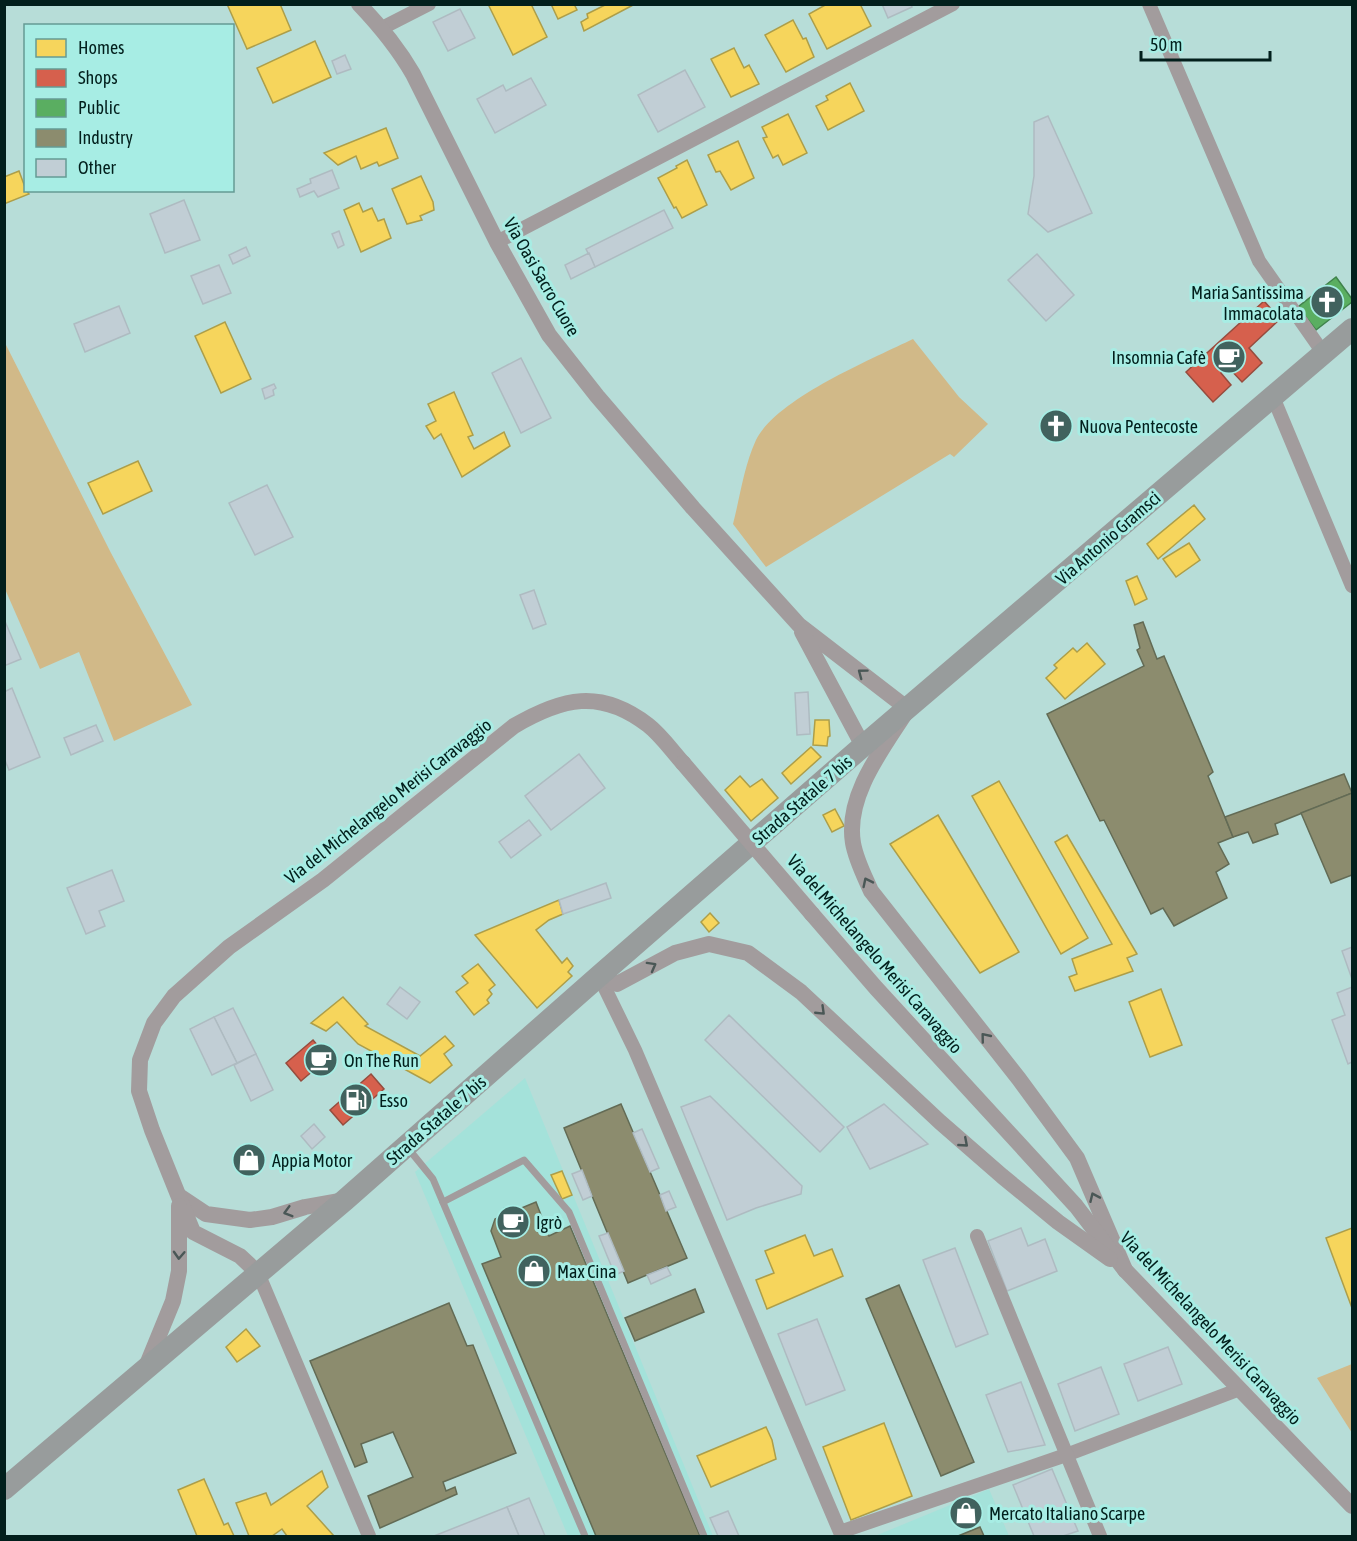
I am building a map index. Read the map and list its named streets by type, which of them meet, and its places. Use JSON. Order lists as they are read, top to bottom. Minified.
{"streets":{"main road":["Via Antonio Gramsci","Strada Statale 7 bis"],"street":["Via Oasi Sacro Cuore","Via del Michelangelo Merisi Caravaggio"]},"crossings":[["Via Oasi Sacro Cuore","Via Antonio Gramsci"],["Via Oasi Sacro Cuore","Strada Statale 7 bis"],["Via Antonio Gramsci","Strada Statale 7 bis"],["Strada Statale 7 bis","Via del Michelangelo Merisi Caravaggio"]],"places":{"church":["Maria Santissima Immacolata","Nuova Pentecoste"],"cafe":["Insomnia Cafè","On The Run","Igrò"],"fuel station":["Esso"],"shop":["Appia Motor","Max Cina","Mercato Italiano Scarpe"]},"legend":["Homes","Shops","Public","Industry","Other"],"scale_bar":"50 m"}
